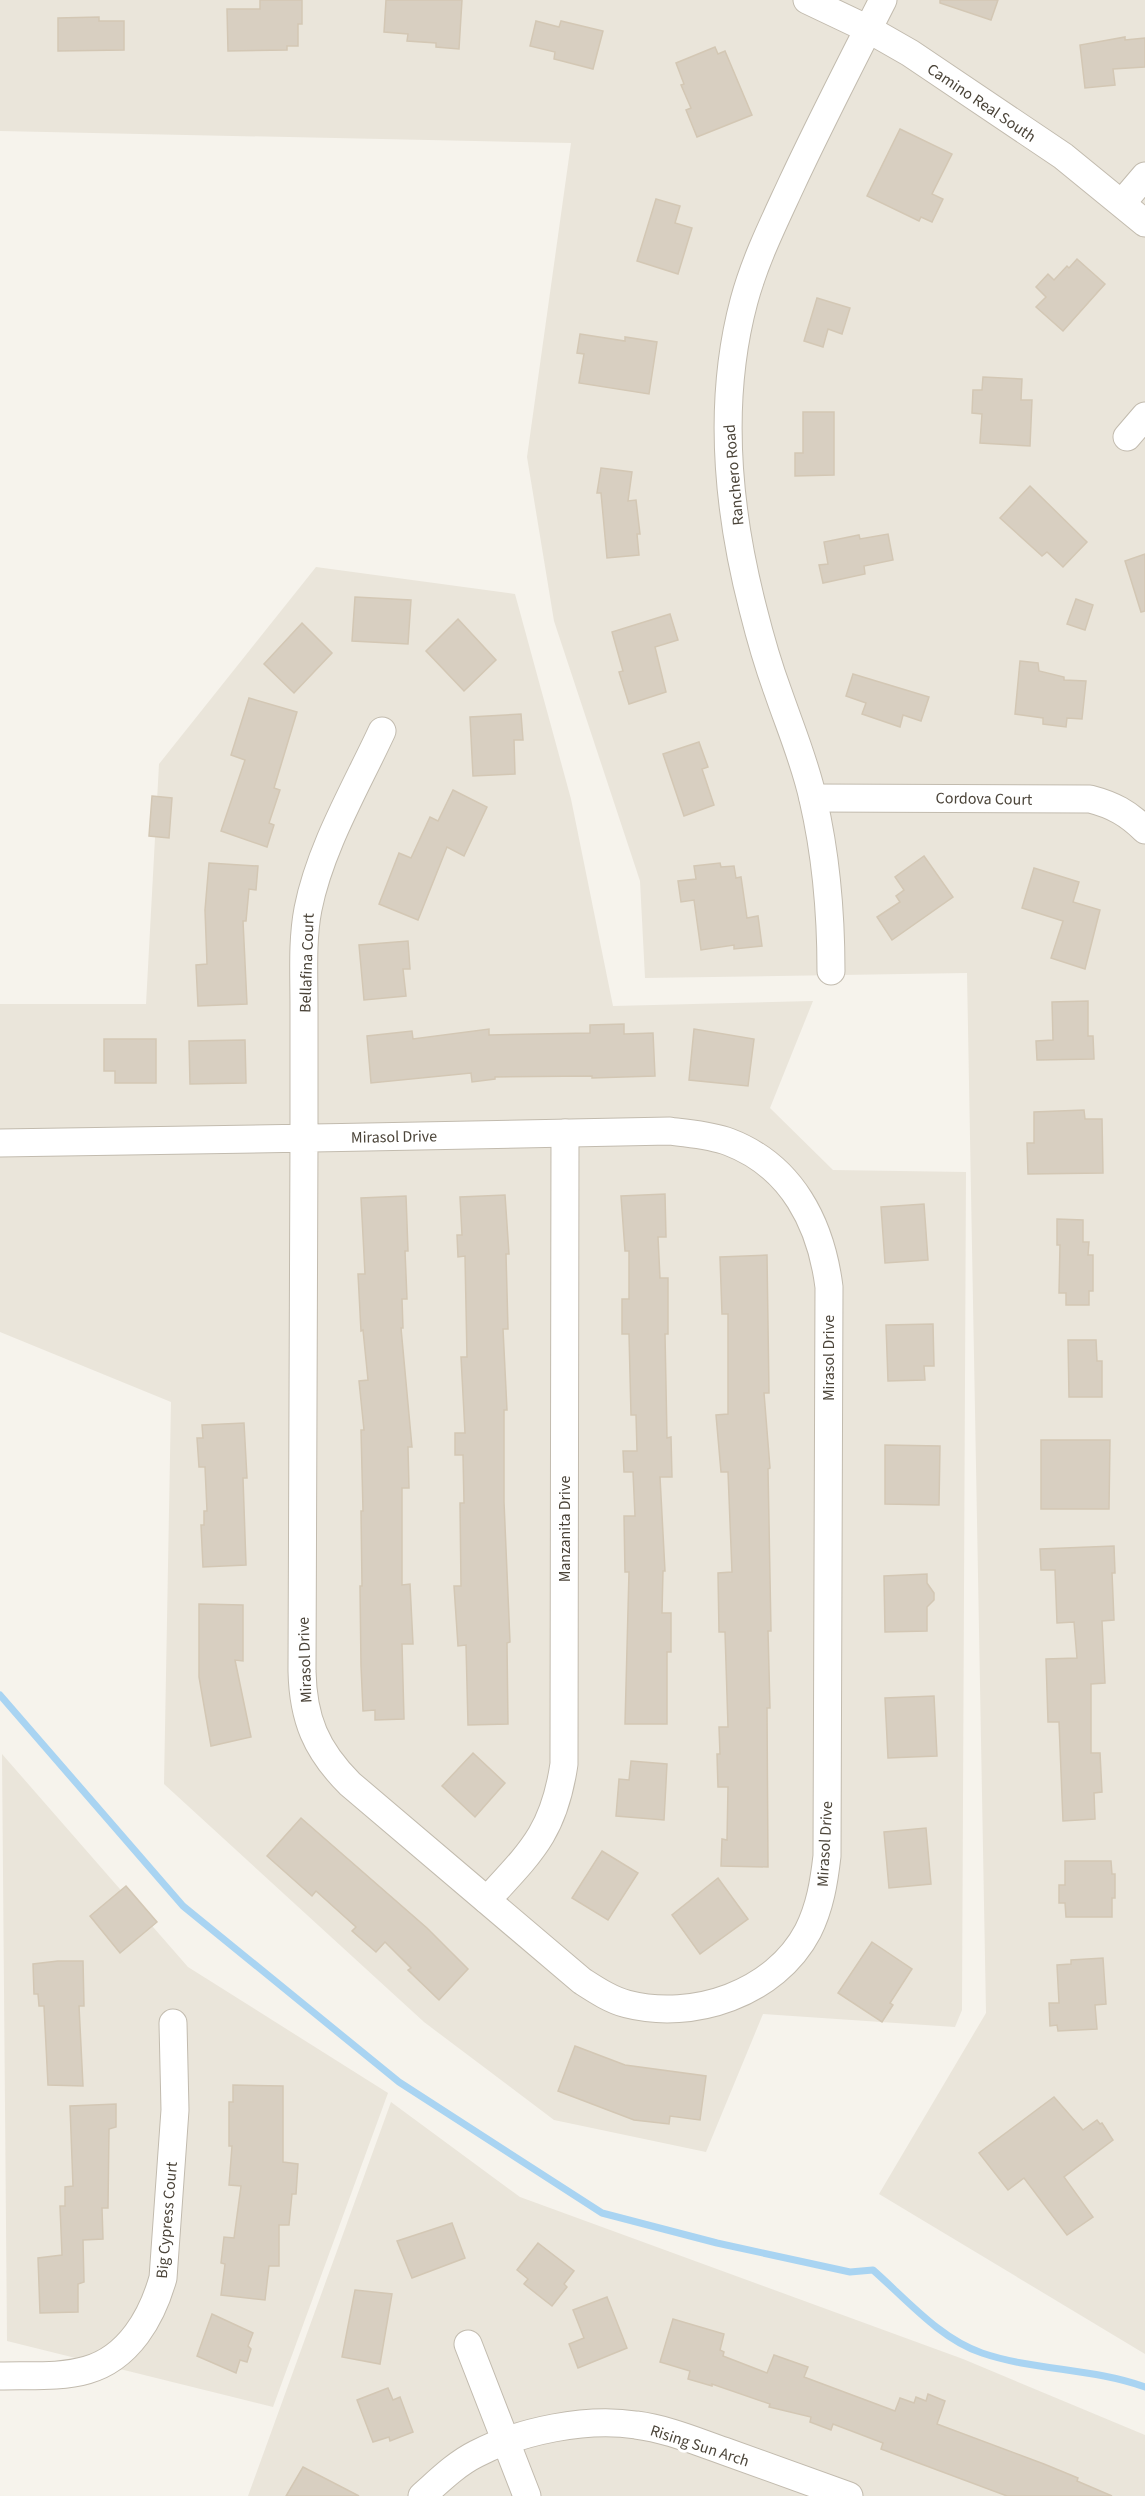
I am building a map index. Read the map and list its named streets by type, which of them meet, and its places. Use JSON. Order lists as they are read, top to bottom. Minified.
{"streets":{"street":["Camino Real South","Ranchero Road","Cordova Court","Bellafina Court","Mirasol Drive","Manzanita Drive","Big Cypress Court","Rising Sun Arch"]},"crossings":[["Camino Real South","Ranchero Road"],["Ranchero Road","Cordova Court"],["Bellafina Court","Mirasol Drive"],["Mirasol Drive","Manzanita Drive"]]}
